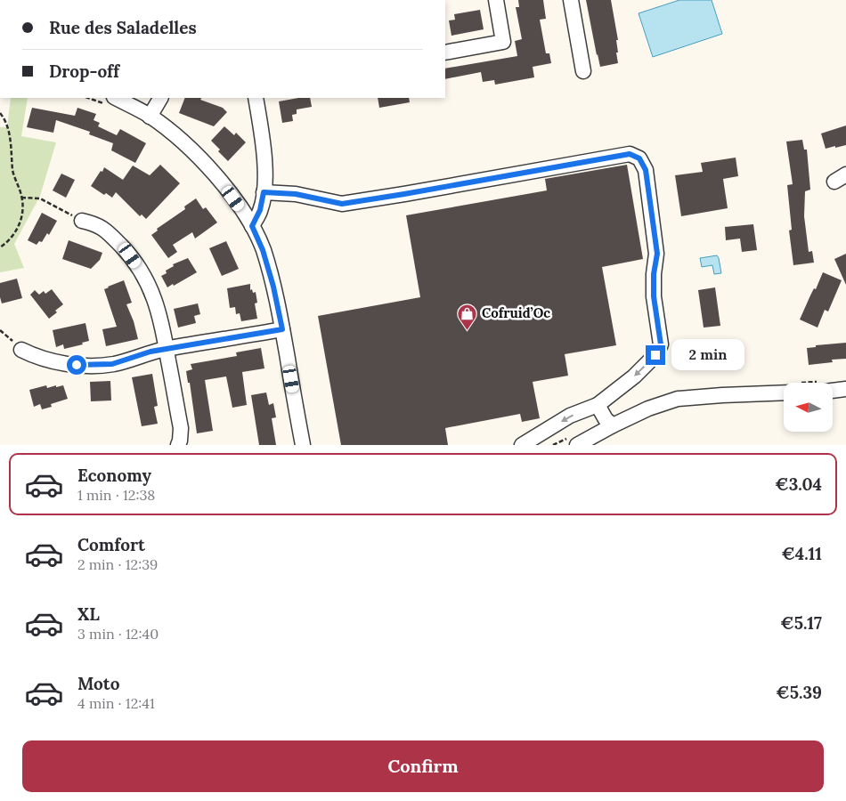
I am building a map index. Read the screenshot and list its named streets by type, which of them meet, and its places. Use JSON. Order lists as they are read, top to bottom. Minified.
{"places":{"shop":["Cofruid’Oc"]},"north":"left","page":{"banner":["Rue des Saladelles","Drop-off"],"bubble":"2 min","list":[{"name":"Economy","note":"1 min · 12:38","value":"€3.04"},{"name":"Comfort","note":"2 min · 12:39","value":"€4.11"},{"name":"XL","note":"3 min · 12:40","value":"€5.17"},{"name":"Moto","note":"4 min · 12:41","value":"€5.39"}],"buttons":"Confirm"}}
